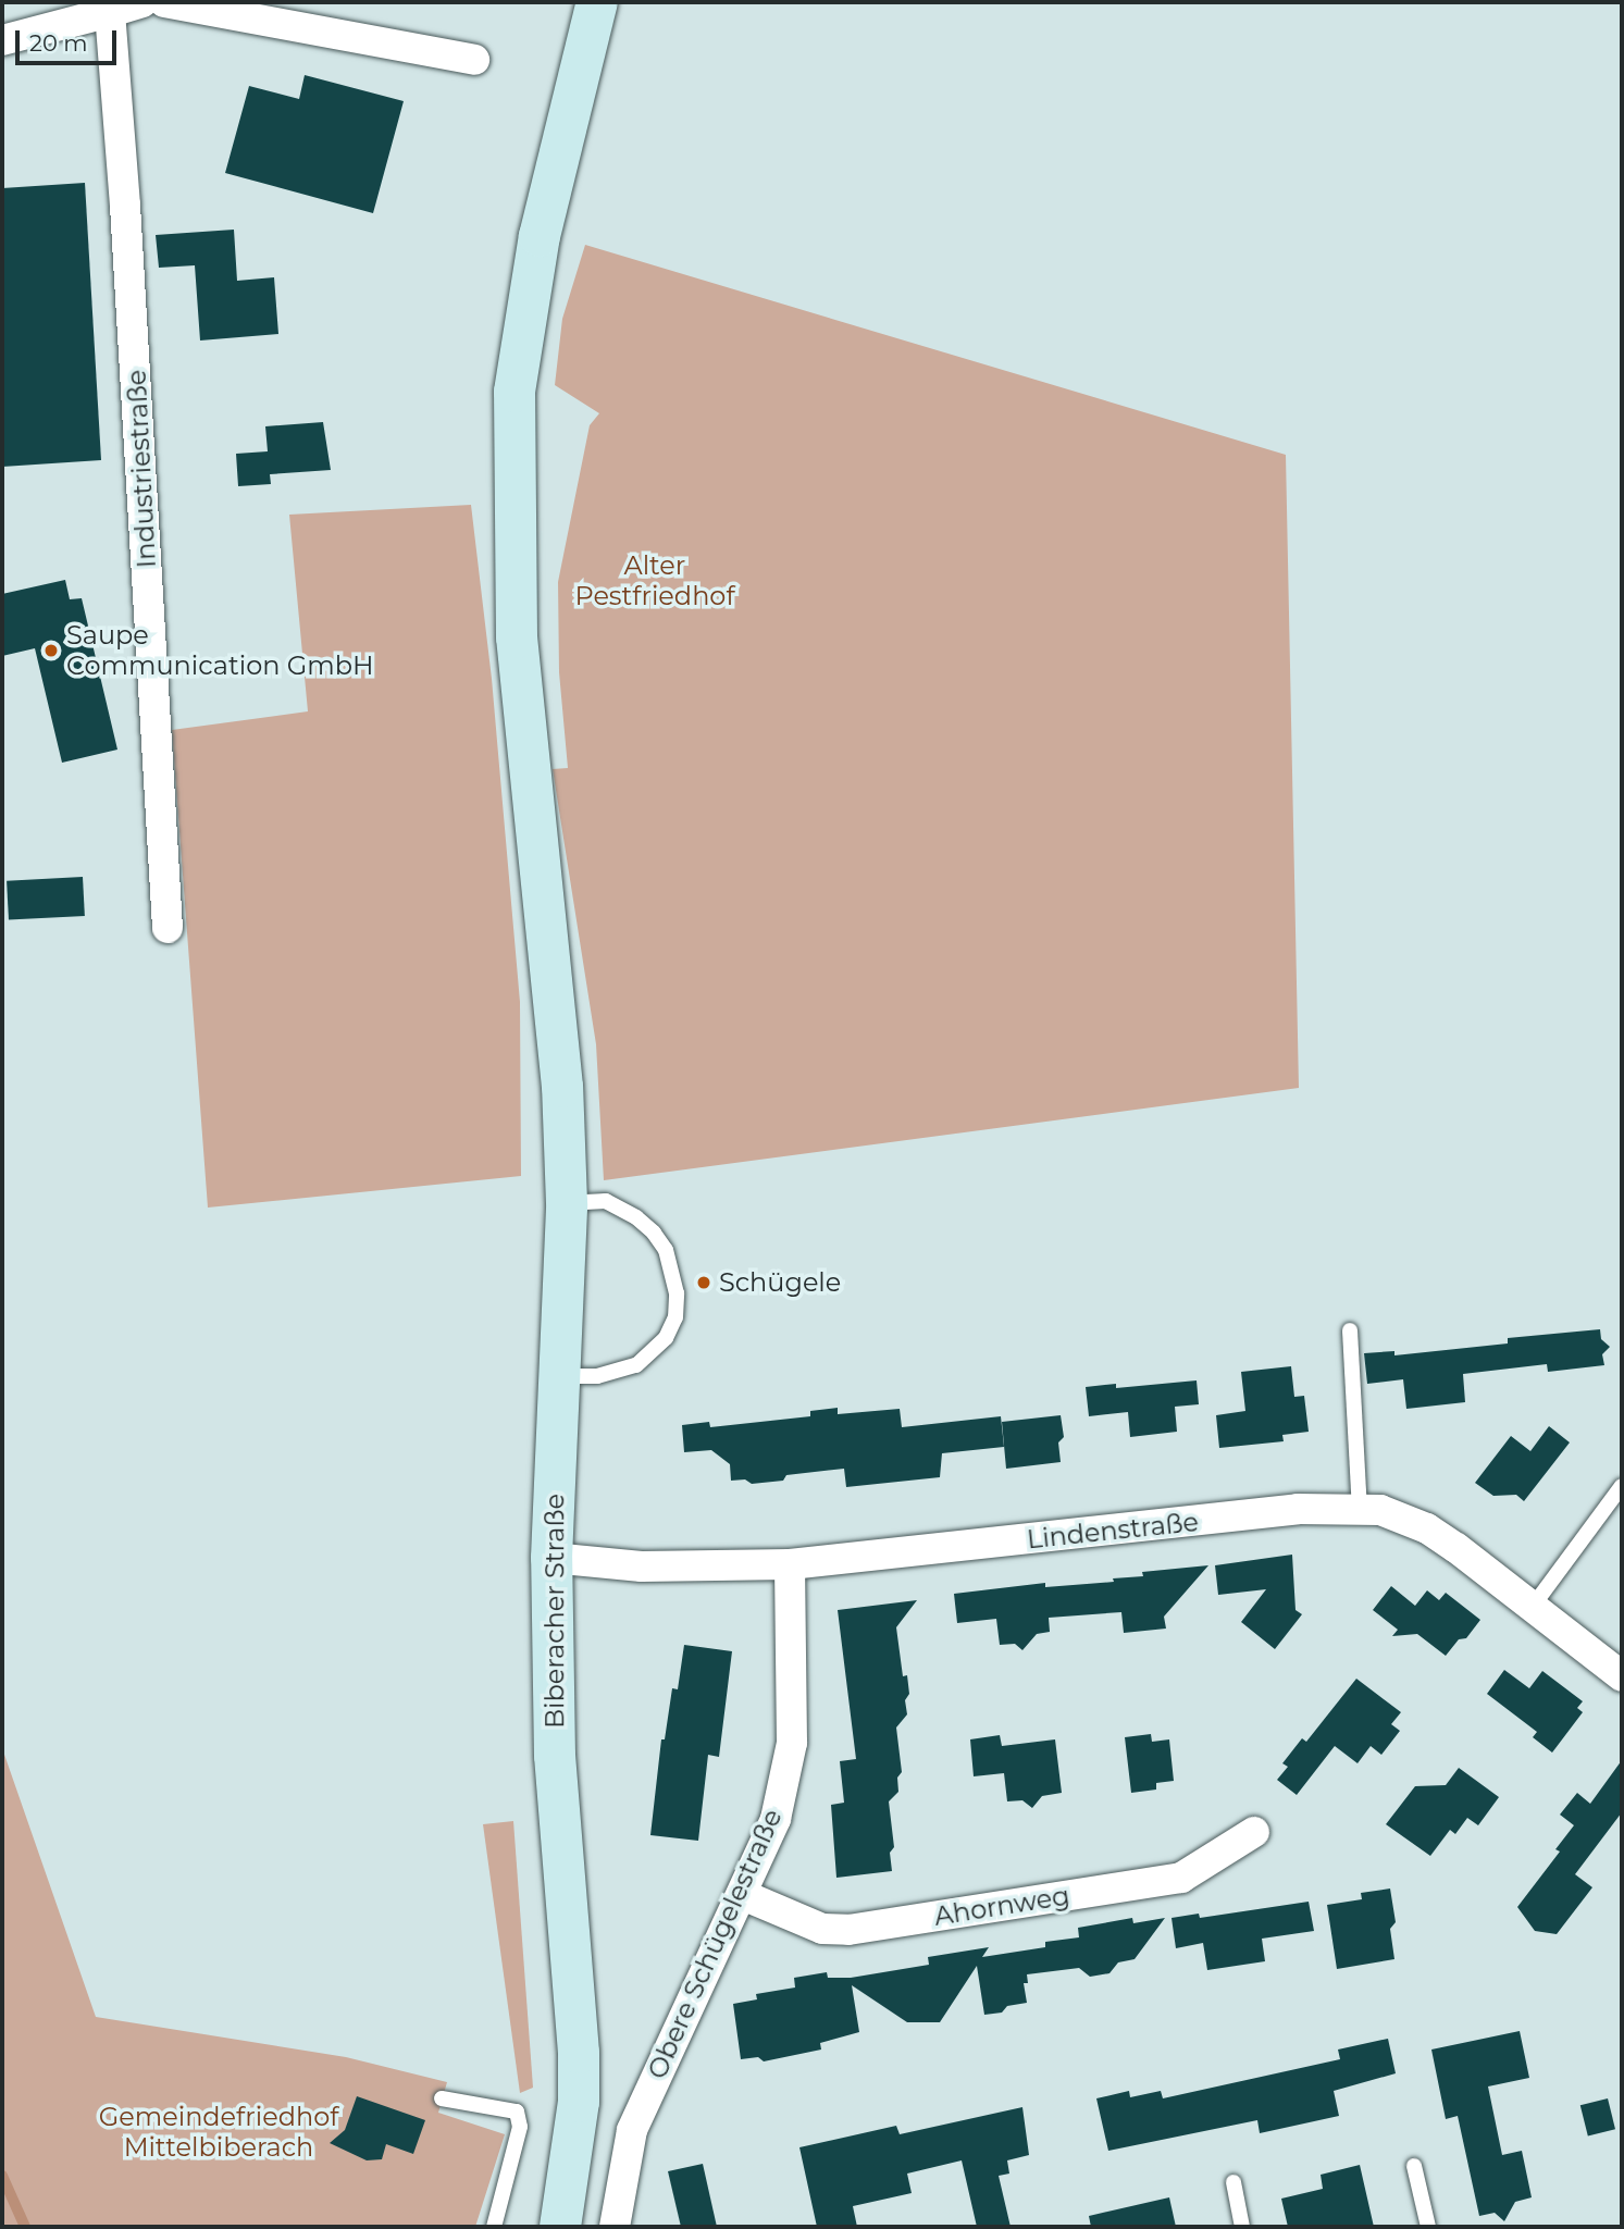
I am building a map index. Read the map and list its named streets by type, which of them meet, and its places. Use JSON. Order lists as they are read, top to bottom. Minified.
{"streets":{"street":["Industriestraße","Lindenstraße","Biberacher Straße","Ahornweg","Obere Schügelestraße"]},"crossings":[["Lindenstraße","Biberacher Straße"],["Lindenstraße","Obere Schügelestraße"],["Ahornweg","Obere Schügelestraße"]],"parks":["Alter Pestfriedhof","Gemeindefriedhof Mittelbiberach"],"places":["Saupe Communication GmbH","Schügele"],"scale_bar":"20 m"}
